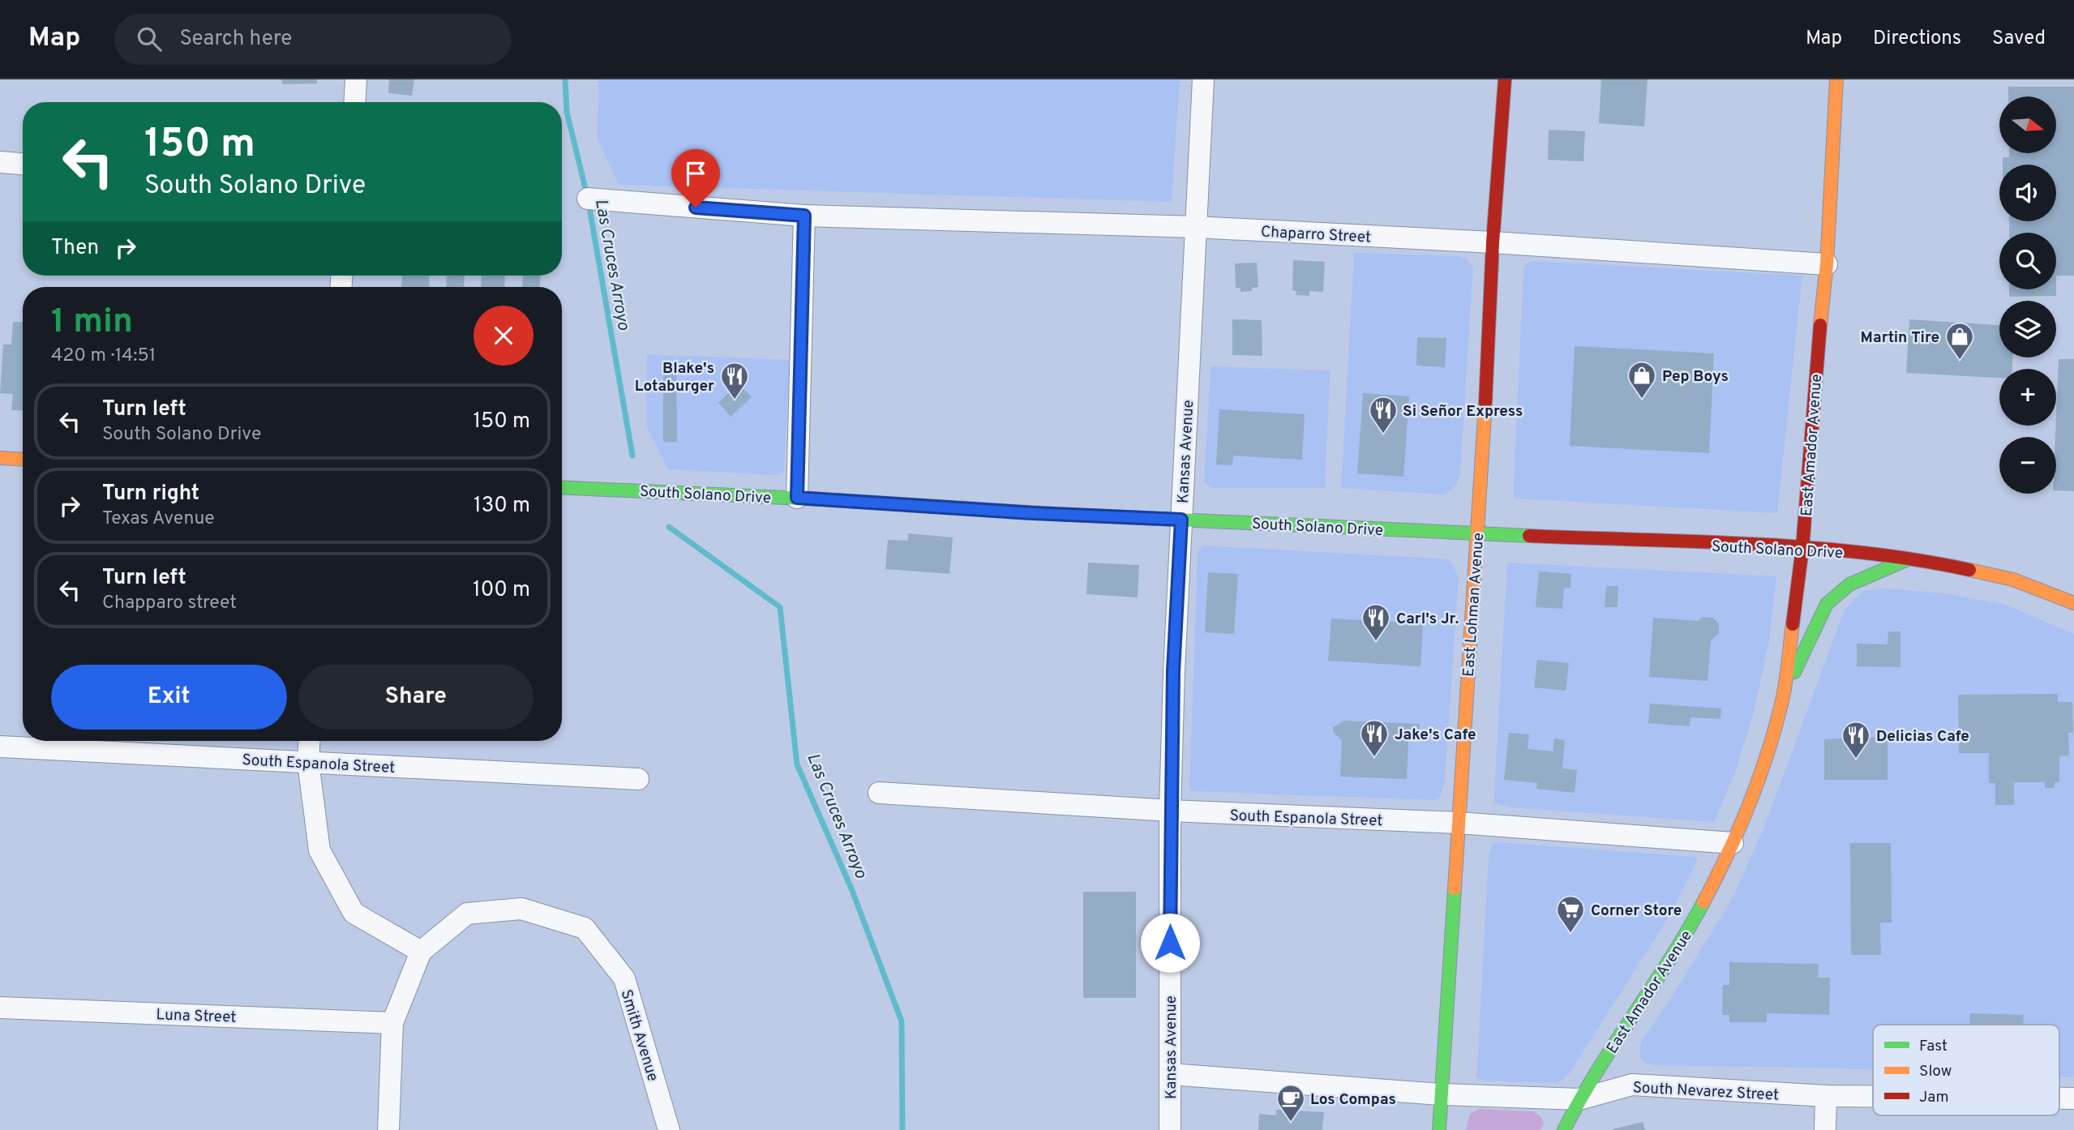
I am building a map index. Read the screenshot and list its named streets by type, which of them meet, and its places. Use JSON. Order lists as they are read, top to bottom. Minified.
{"streets":{"main road":["East Amador Avenue","South Solano Drive","East Lohman Avenue"],"street":["Chaparro Street","Kansas Avenue","South Espanola Street","Luna Street","Smith Avenue","South Nevarez Street"]},"crossings":[["Chaparro Street","East Amador Avenue"],["Chaparro Street","Kansas Avenue"],["Chaparro Street","East Lohman Avenue"],["East Amador Avenue","South Solano Drive"],["East Amador Avenue","South Espanola Street"],["East Amador Avenue","South Nevarez Street"],["Kansas Avenue","South Solano Drive"],["Kansas Avenue","South Espanola Street"],["Kansas Avenue","South Nevarez Street"],["South Solano Drive","East Lohman Avenue"],["East Lohman Avenue","South Espanola Street"],["East Lohman Avenue","South Nevarez Street"]],"water":["Las Cruces Arroyo"],"places":{"shop":["Martin Tire","Pep Boys"],"restaurant":["Blake's Lotaburger","Si Señor Express","Carl's Jr.","Jake's Cafe","Delicias Cafe"],"supermarket":["Corner Store"],"cafe":["Los Compas"]},"legend":["Fast","Slow","Jam"],"north":"right","page":{"header":"Map","search":"Search here","nav":["Map","Directions","Saved"],"map_buttons":["+","−"],"turn":["150 m","South Solano Drive"],"then":"Then","heading":["1 min","420 m · 14:51"],"list":[{"name":"Turn left","note":"South Solano Drive","value":"150 m"},{"name":"Turn right","note":"Texas Avenue","value":"130 m"},{"name":"Turn left","note":"Chapparo street","value":"100 m"}],"buttons":["Exit","Share"]}}
